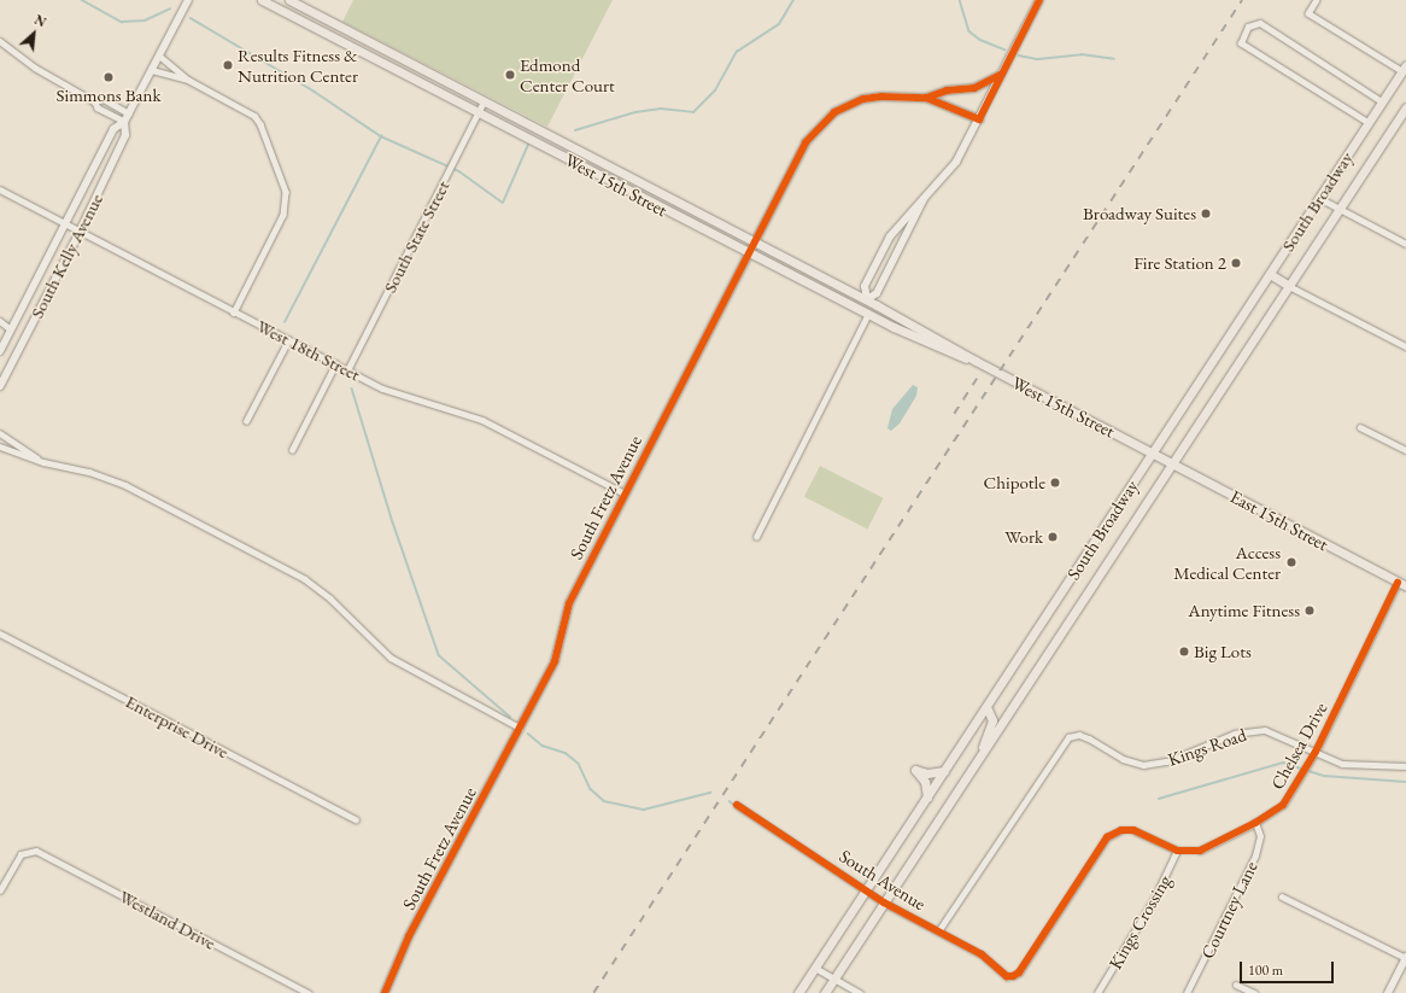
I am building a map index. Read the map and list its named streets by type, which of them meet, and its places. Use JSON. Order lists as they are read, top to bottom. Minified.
{"streets":{"main road":["West 15th Street","South Broadway","East 15th Street"],"street":["South State Street","South Kelly Avenue","West 18th Street","South Fretz Avenue","Enterprise Drive","Chelsea Drive","Kings Road","South Avenue","Courtney Lane","Westland Drive","Kings Crossing"]},"crossings":[["West 15th Street","South Broadway"],["West 15th Street","South State Street"],["West 15th Street","South Fretz Avenue"],["West 15th Street","East 15th Street"],["South Broadway","East 15th Street"],["South Broadway","South Avenue"],["South State Street","West 18th Street"],["South Kelly Avenue","West 18th Street"],["West 18th Street","South Fretz Avenue"],["East 15th Street","Chelsea Drive"],["Chelsea Drive","Kings Road"],["Chelsea Drive","South Avenue"],["Chelsea Drive","Courtney Lane"],["Chelsea Drive","Kings Crossing"],["Kings Road","South Avenue"]],"places":["Results Fitness & Nutrition Center","Edmond Center Court","Simmons Bank","Broadway Suites","Fire Station 2","Chipotle","Work","Access Medical Center","Anytime Fitness","Big Lots"],"scale_bar":"100 m","north":"top right"}
